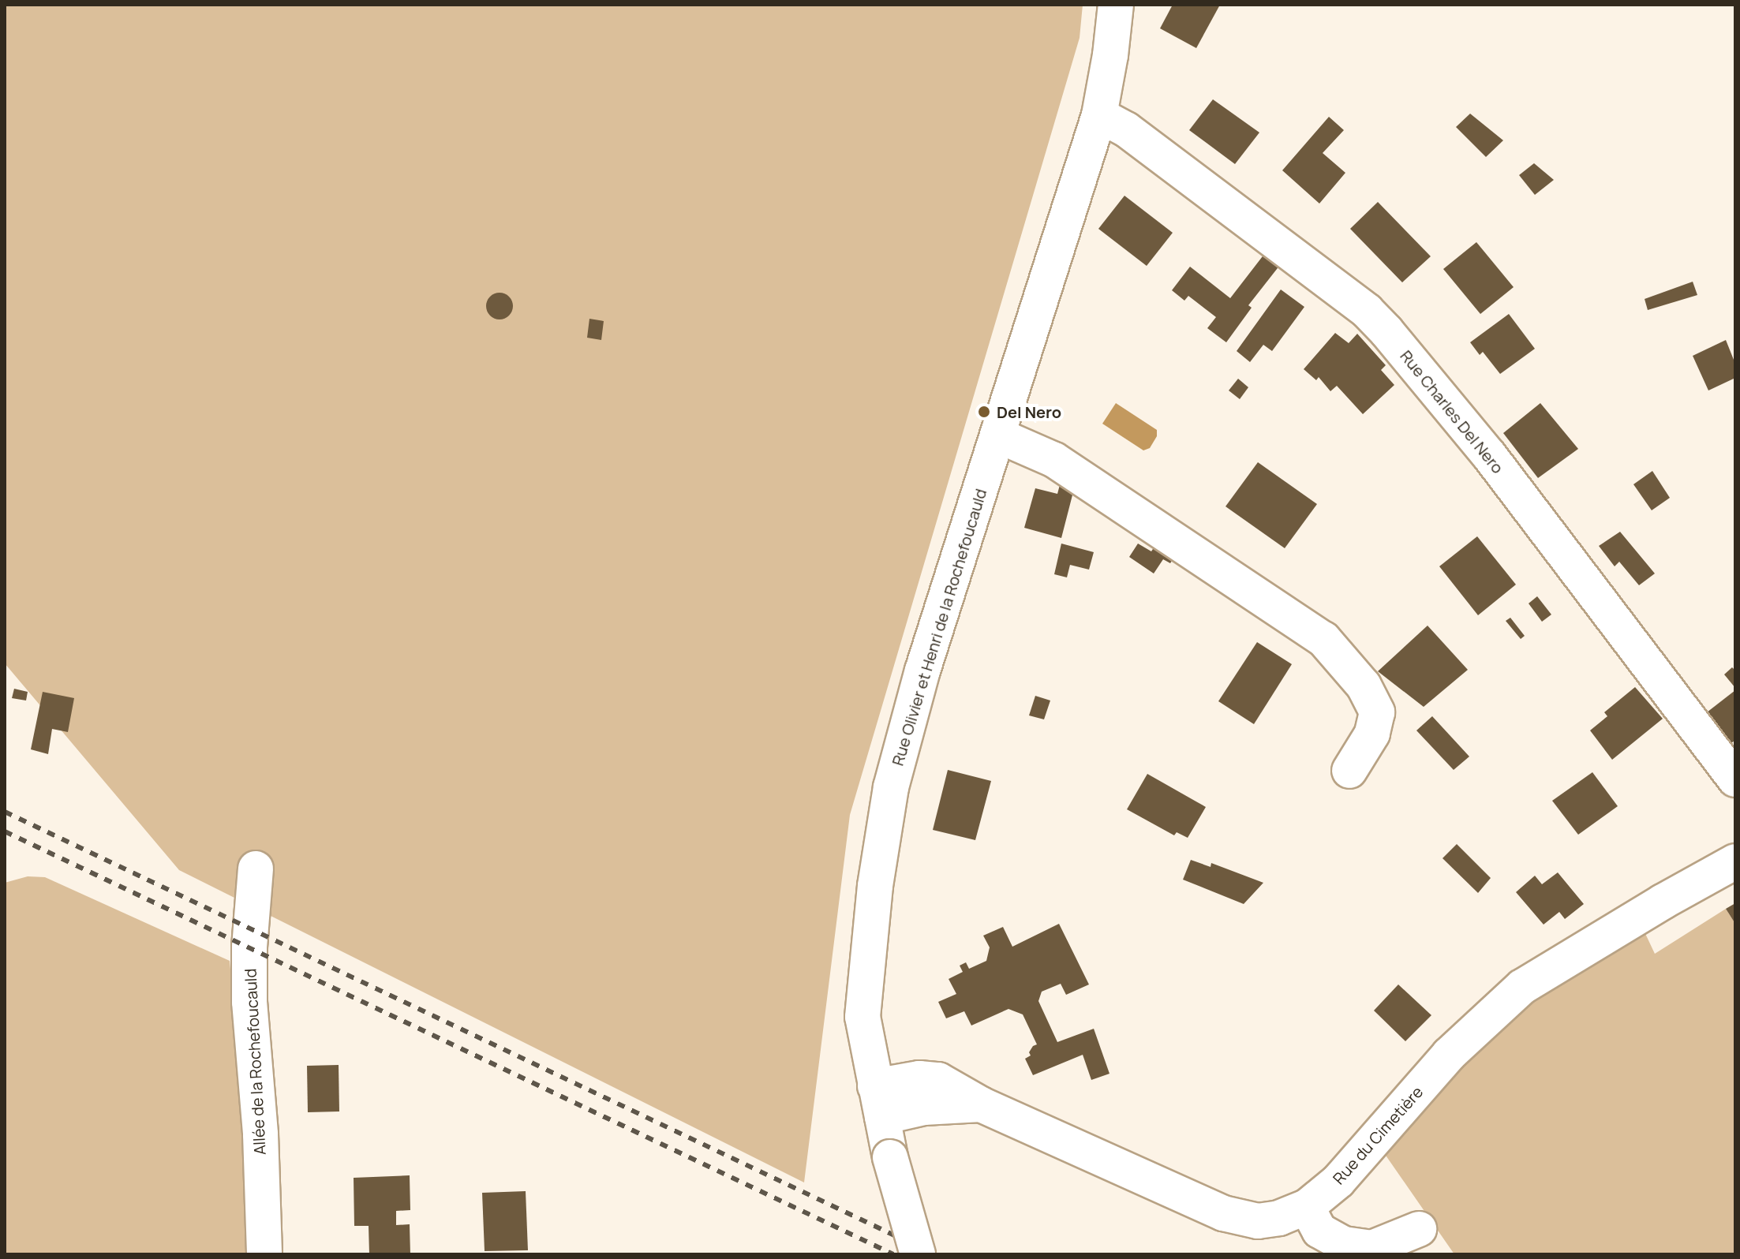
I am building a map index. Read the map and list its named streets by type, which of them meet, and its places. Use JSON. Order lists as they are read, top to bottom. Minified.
{"streets":{"street":["Rue Charles Del Nero","Rue Olivier et Henri de la Rochefoucauld","Allée de la Rochefoucauld","Rue du Cimetière"]},"crossings":[["Rue Charles Del Nero","Rue Olivier et Henri de la Rochefoucauld"],["Rue Olivier et Henri de la Rochefoucauld","Rue du Cimetière"]],"places":["Del Nero"]}
